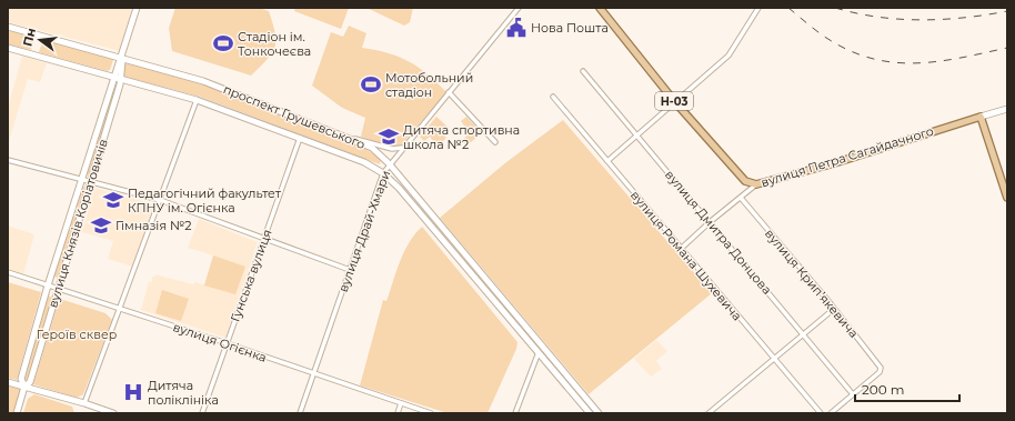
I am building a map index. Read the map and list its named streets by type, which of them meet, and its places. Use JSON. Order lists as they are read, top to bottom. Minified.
{"streets":{"main road":["Н-03","проспект Грушевського","вулиця Петра Сагайдачного","вулиця Князів Коріатовичів"],"street":["вулиця Драй-Хмари","вулиця Дмитра Донцова","вулиця Романа Шухевича","Гунська вулиця","вулиця Крипʼякевича","вулиця Огієнка"]},"crossings":[["Н-03","вулиця Петра Сагайдачного"],["проспект Грушевського","вулиця Князів Коріатовичів"],["проспект Грушевського","вулиця Драй-Хмари"],["проспект Грушевського","Гунська вулиця"],["вулиця Петра Сагайдачного","вулиця Дмитра Донцова"],["вулиця Петра Сагайдачного","вулиця Романа Шухевича"],["вулиця Петра Сагайдачного","вулиця Крипʼякевича"],["вулиця Князів Коріатовичів","вулиця Огієнка"],["вулиця Драй-Хмари","вулиця Огієнка"],["вулиця Дмитра Донцова","вулиця Крипʼякевича"],["Гунська вулиця","вулиця Огієнка"]],"parks":["Героїв сквер"],"places":{"public building":["Нова Пошта"],"sports":["Стадіон ім. Тонкочеєва","Мотобольний стадіон"],"school or university":["Дитяча спортивна школа №2","Педагогічний факультет КПНУ ім. Огієнка","Гімназія №2"],"hospital":["Дитяча поліклініка"]},"scale_bar":"200 m","north":"left"}
